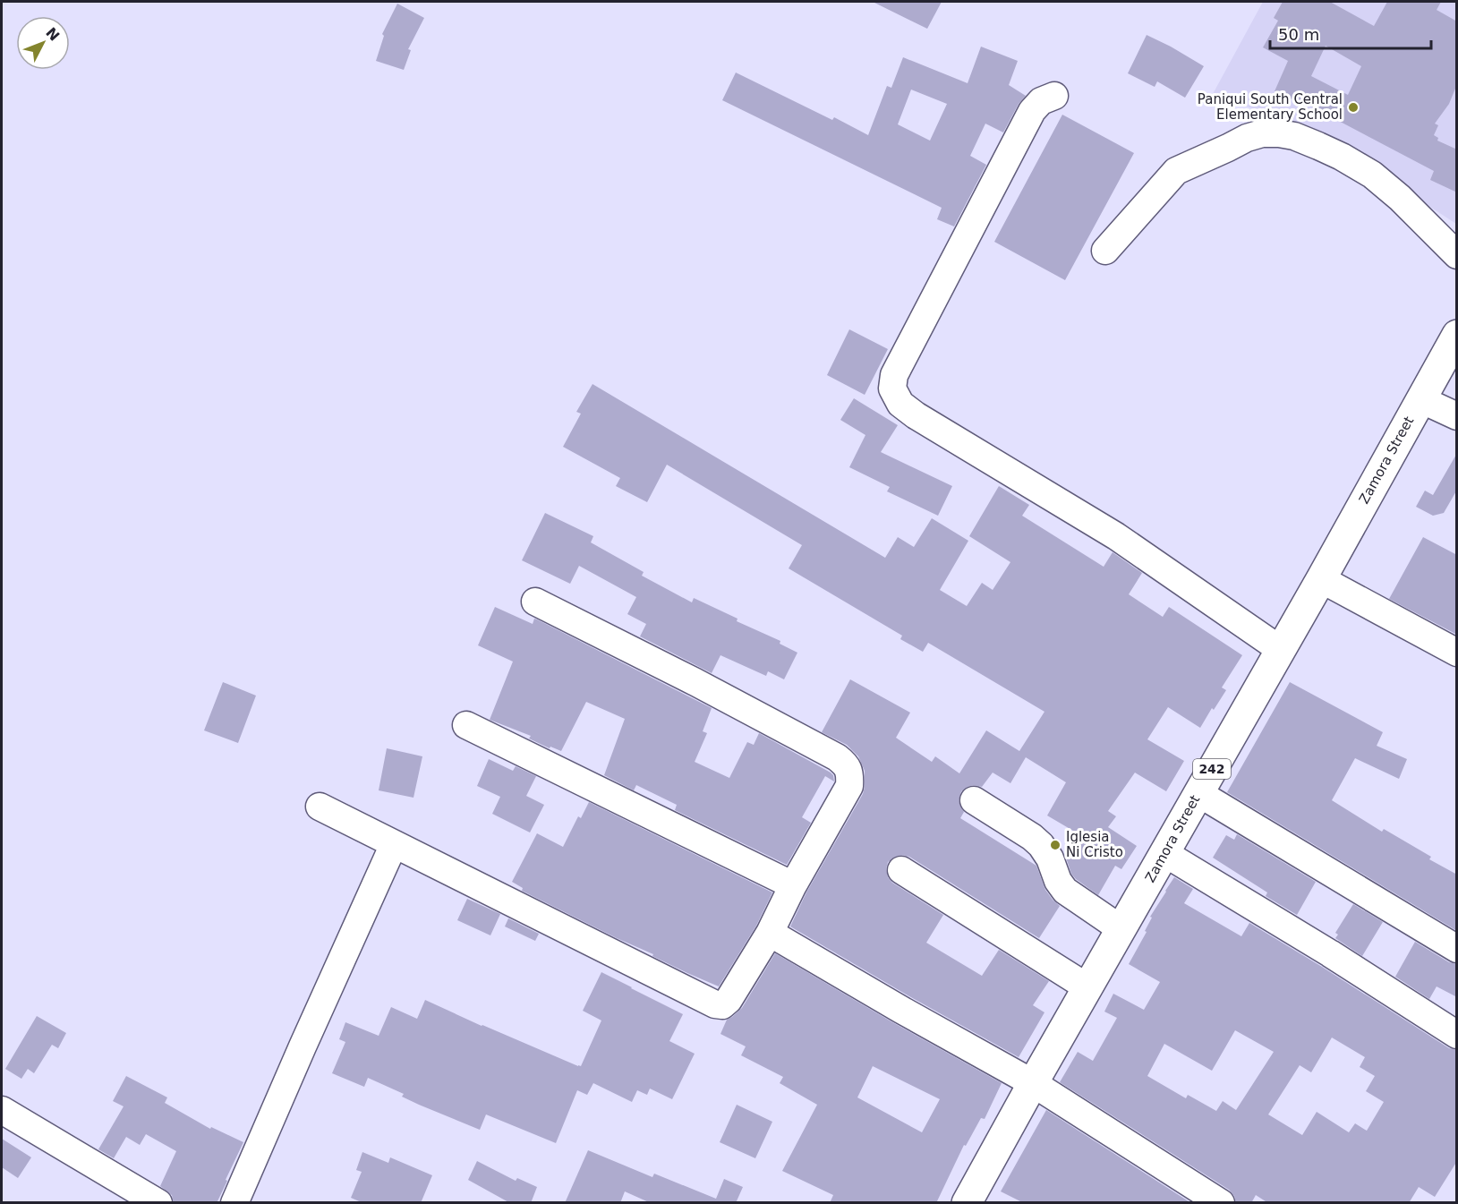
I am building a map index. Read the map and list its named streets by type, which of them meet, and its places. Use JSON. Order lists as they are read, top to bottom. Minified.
{"streets":{"main road":["Zamora Street","242"]},"places":["Paniqui South Central Elementary School","Iglesia Ni Cristo"],"scale_bar":"50 m","north":"top right"}
